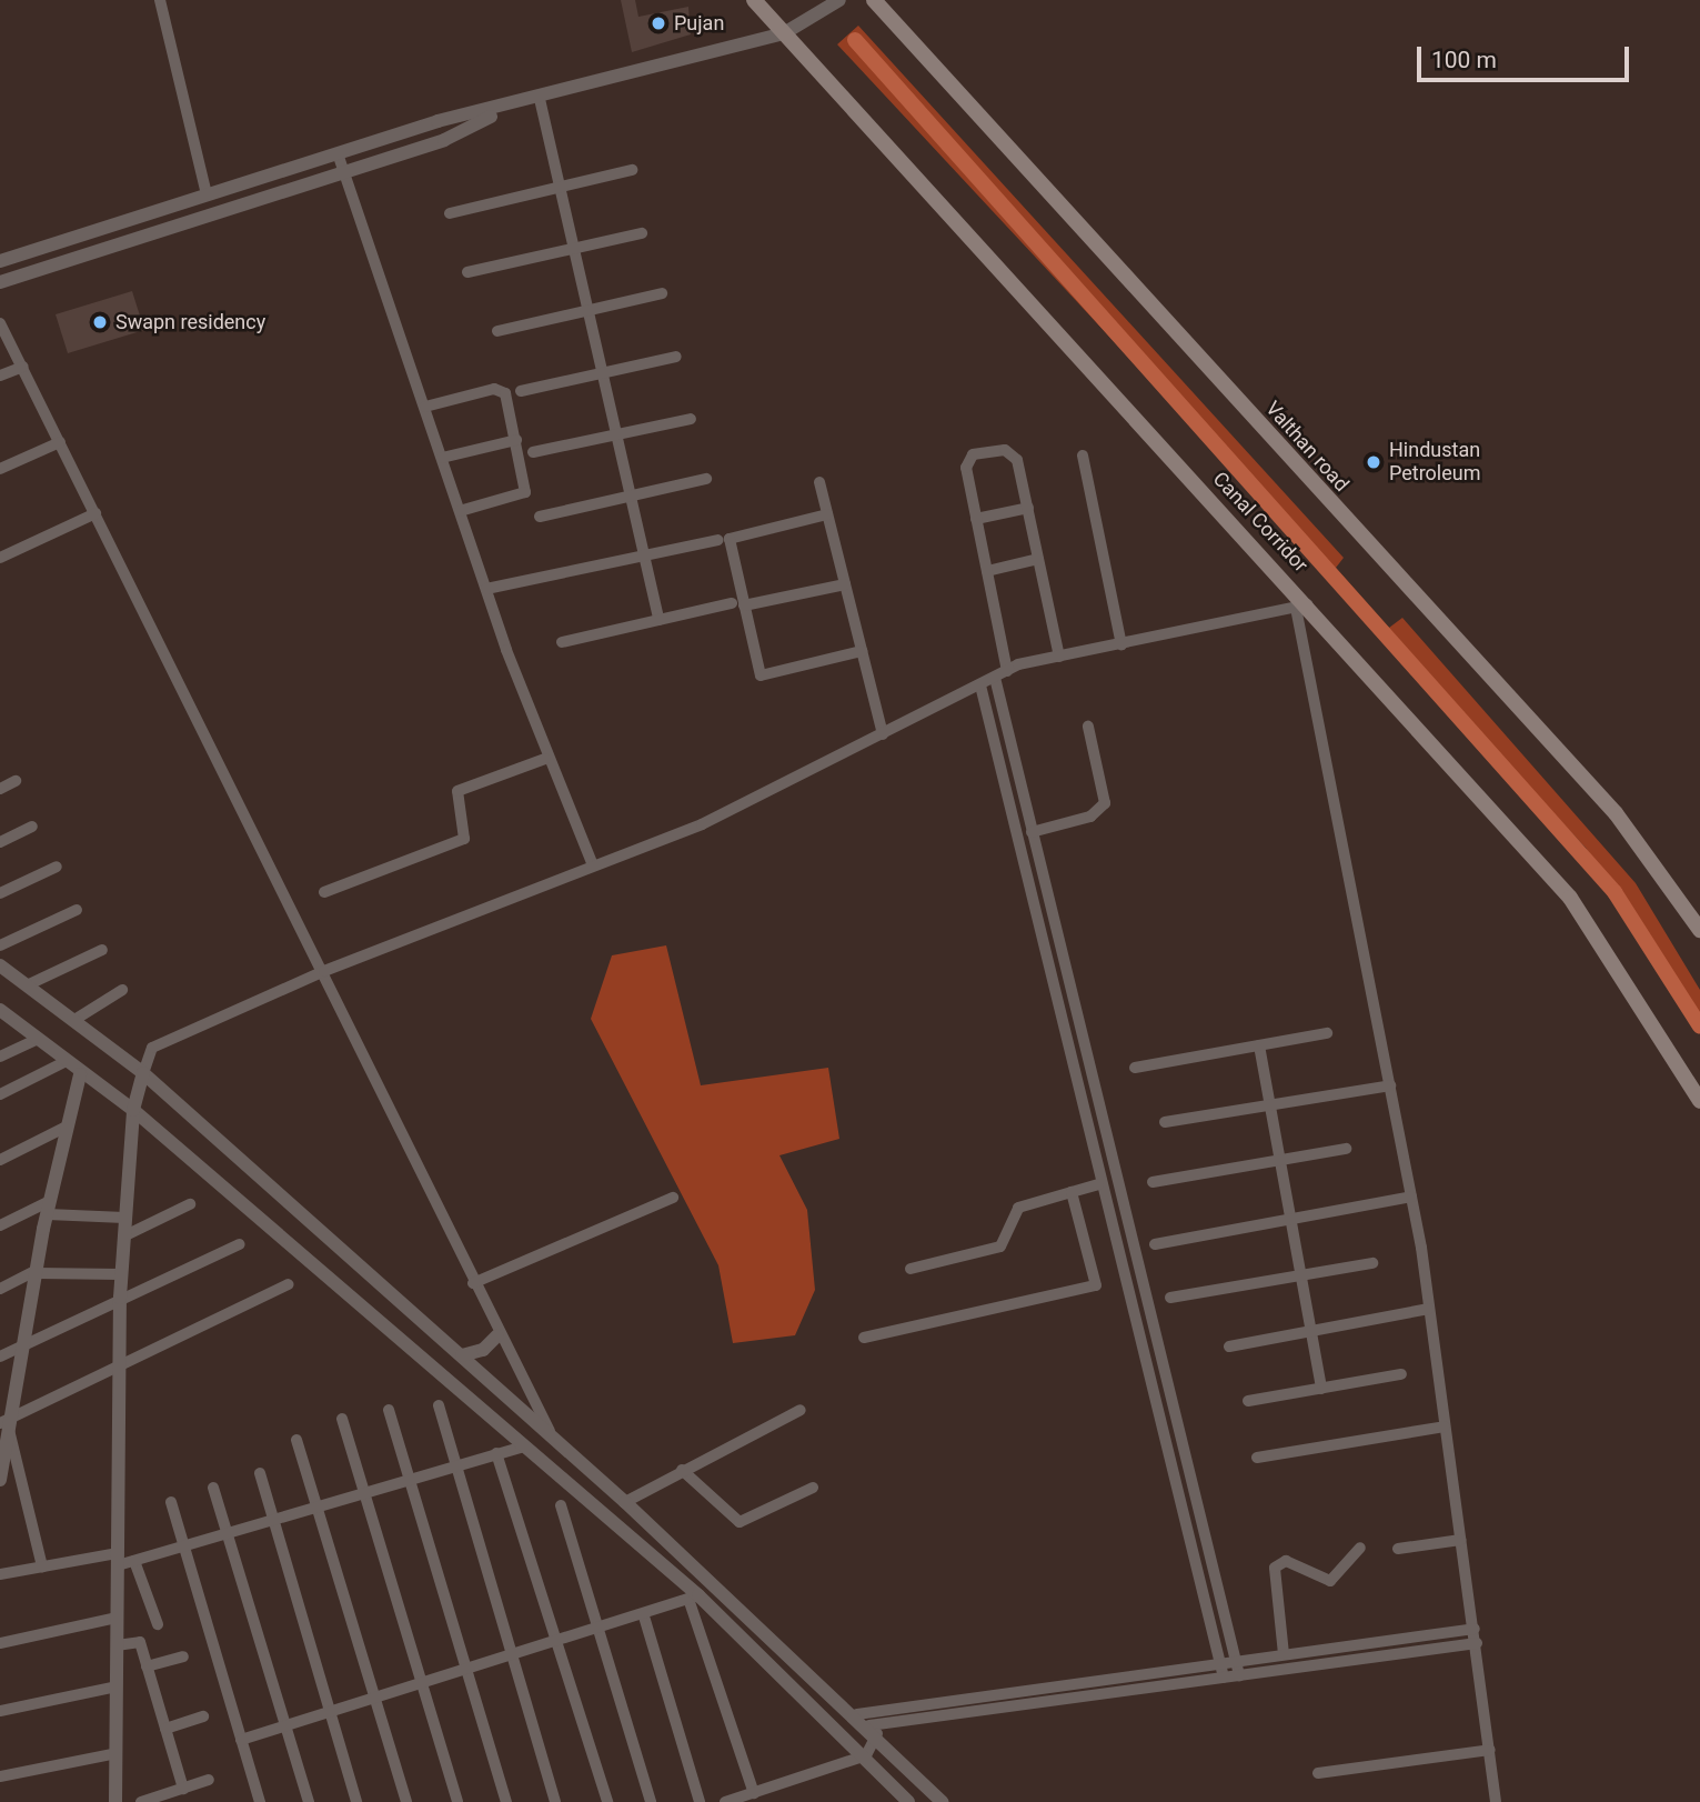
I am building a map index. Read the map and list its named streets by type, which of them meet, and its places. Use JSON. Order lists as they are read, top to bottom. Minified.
{"streets":{"main road":["Valthan road","Canal Corridor"]},"places":["Pujan","Swapn residency","Hindustan Petroleum"],"scale_bar":"100 m"}
